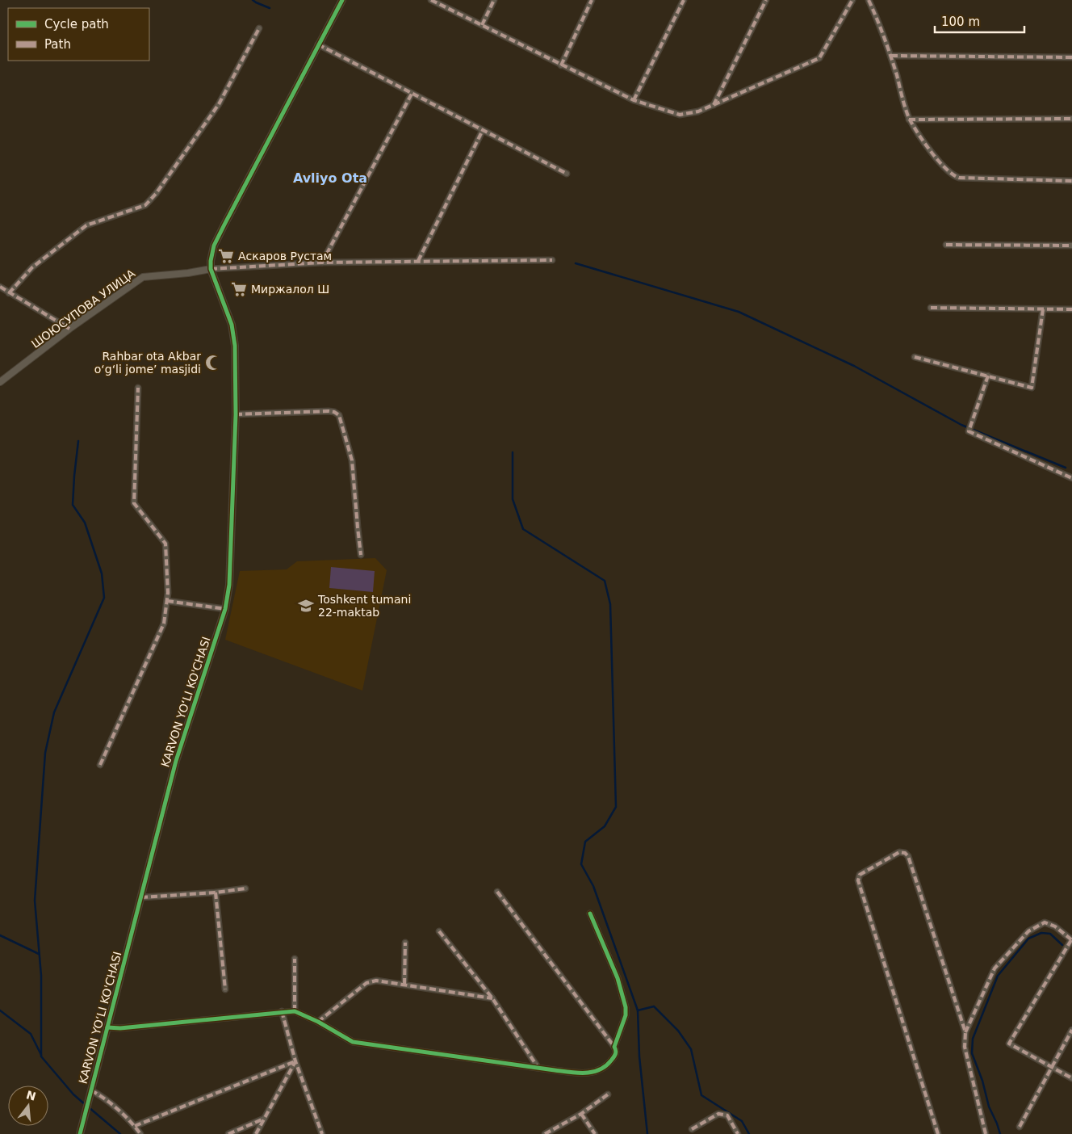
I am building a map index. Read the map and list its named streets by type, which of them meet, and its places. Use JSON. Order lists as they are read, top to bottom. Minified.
{"streets":{"street":["ШОЮСУПОВА УЛИЦА","KARVON YO‘LI KO'CHASI"]},"crossings":[["ШОЮСУПОВА УЛИЦА","KARVON YO‘LI KO'CHASI"]],"districts":["Avliyo Ota"],"places":{"supermarket":["Аскаров Рустам","Миржалол Ш"],"mosque":["Rahbar ota Akbar o‘g‘li jome’ masjidi"],"school or university":["Toshkent tumani 22-maktab"]},"legend":["Cycle path","Path"],"scale_bar":"100 m","north":"top"}
